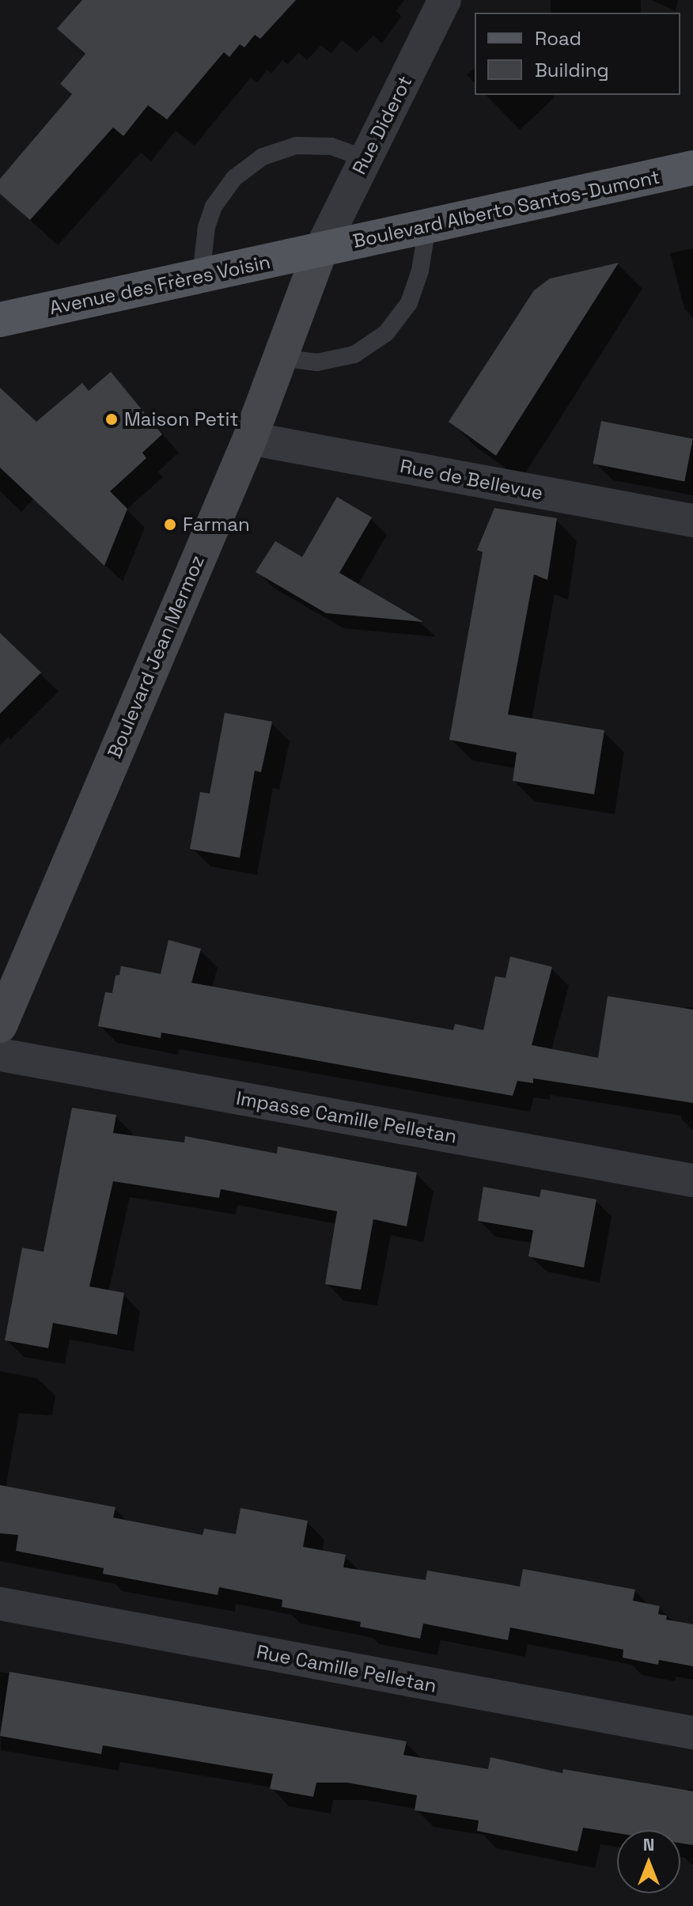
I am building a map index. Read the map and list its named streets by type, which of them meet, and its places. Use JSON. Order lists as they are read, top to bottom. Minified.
{"streets":{"main road":["Boulevard Alberto Santos-Dumont","Avenue des Frères Voisin"],"street":["Rue Diderot","Rue de Bellevue","Boulevard Jean Mermoz","Impasse Camille Pelletan","Rue Camille Pelletan"]},"crossings":[["Rue Diderot","Boulevard Alberto Santos-Dumont"],["Rue Diderot","Avenue des Frères Voisin"],["Rue Diderot","Boulevard Jean Mermoz"],["Boulevard Alberto Santos-Dumont","Avenue des Frères Voisin"],["Boulevard Alberto Santos-Dumont","Boulevard Jean Mermoz"],["Avenue des Frères Voisin","Boulevard Jean Mermoz"],["Rue de Bellevue","Boulevard Jean Mermoz"]],"places":["Maison Petit","Farman"],"legend":["Road","Building"],"north":"top"}
